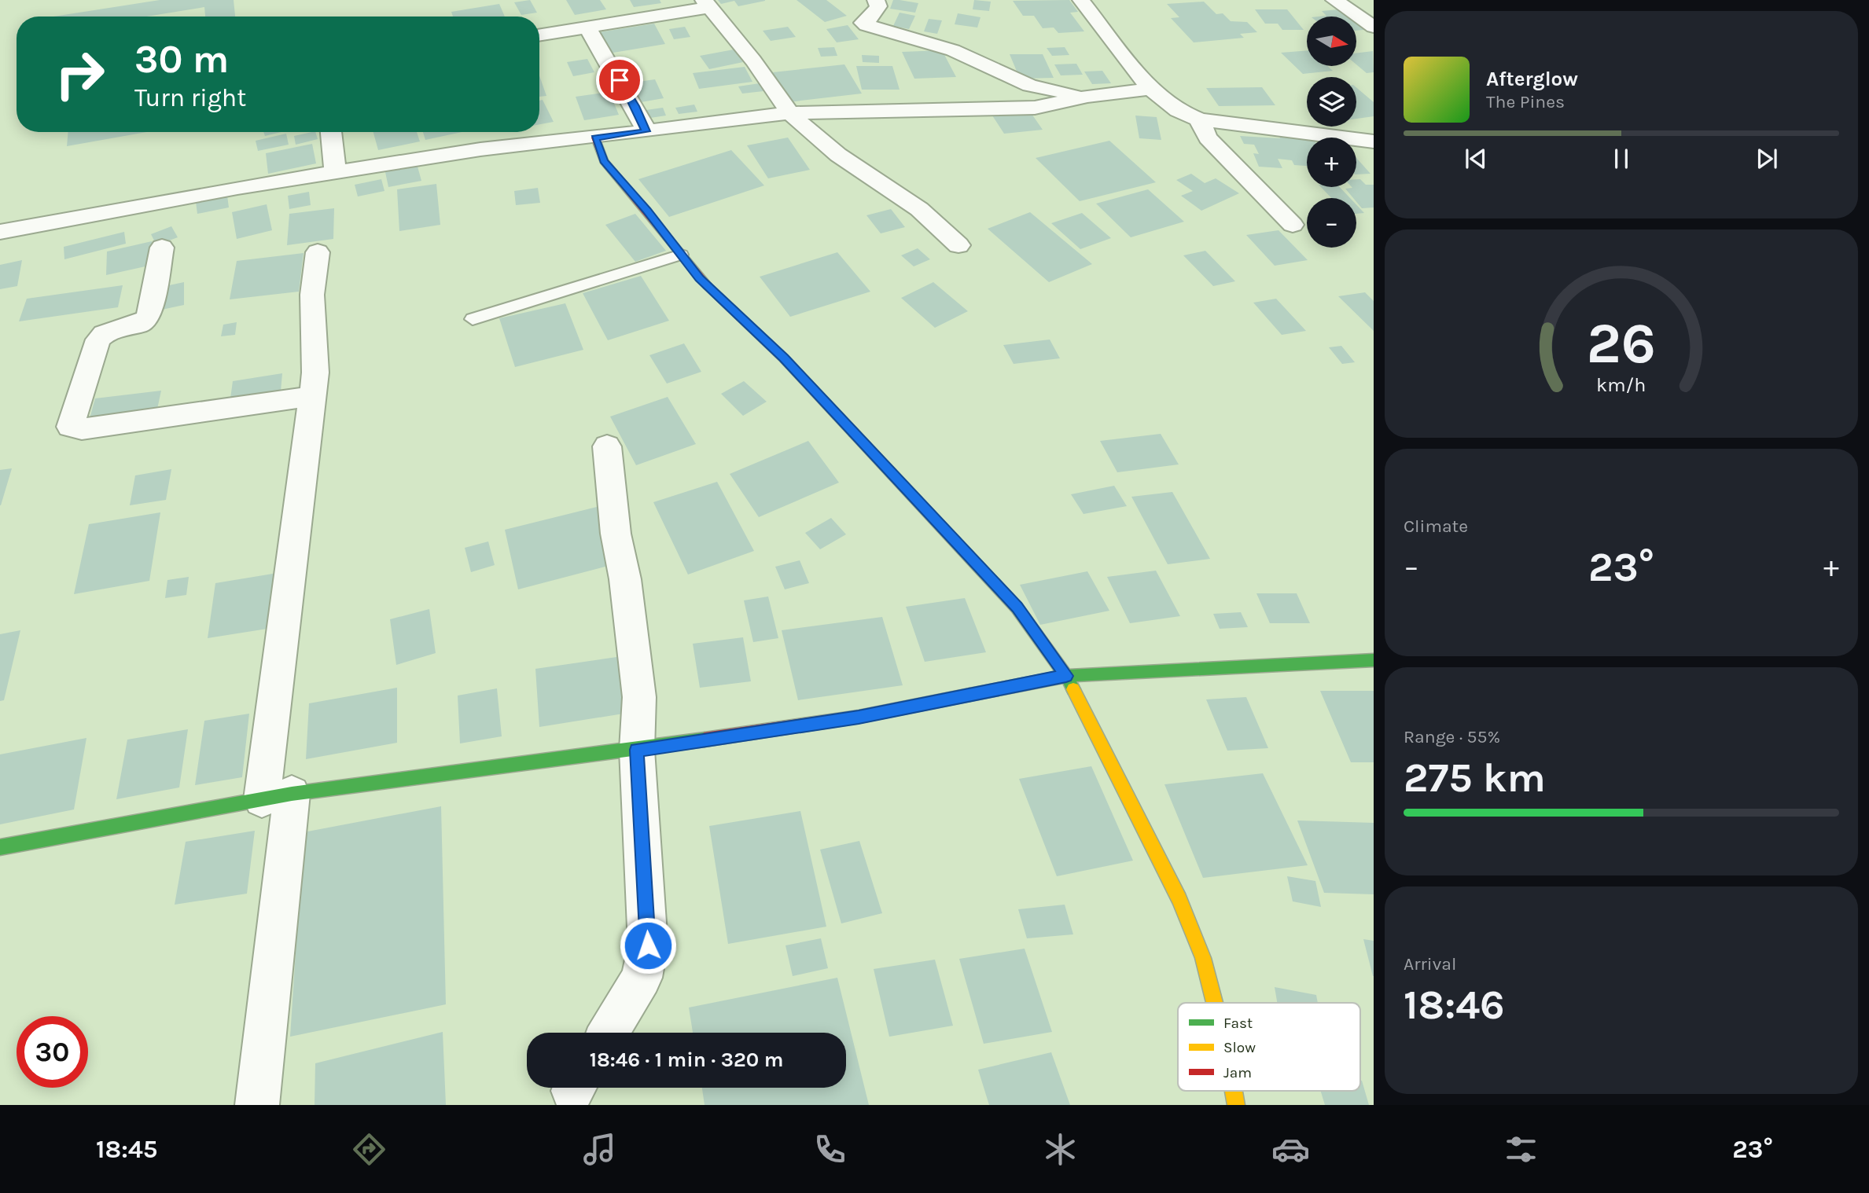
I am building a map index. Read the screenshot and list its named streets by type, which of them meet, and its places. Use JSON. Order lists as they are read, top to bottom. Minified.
{"legend":["Fast","Slow","Jam"],"north":"right","page":{"map_buttons":["+","−"],"turn":["30 m","Turn right"],"song":["Afterglow","The Pines"],"tile":["Climate",["Range · 55%","275 km"],["Arrival","18:46"]],"heat":["−","23°","+"],"limit":"30","trip":"18:46 · 1 min · 320 m","tabs":["18:45","23°"],"gauge":["26","km/h"]}}
